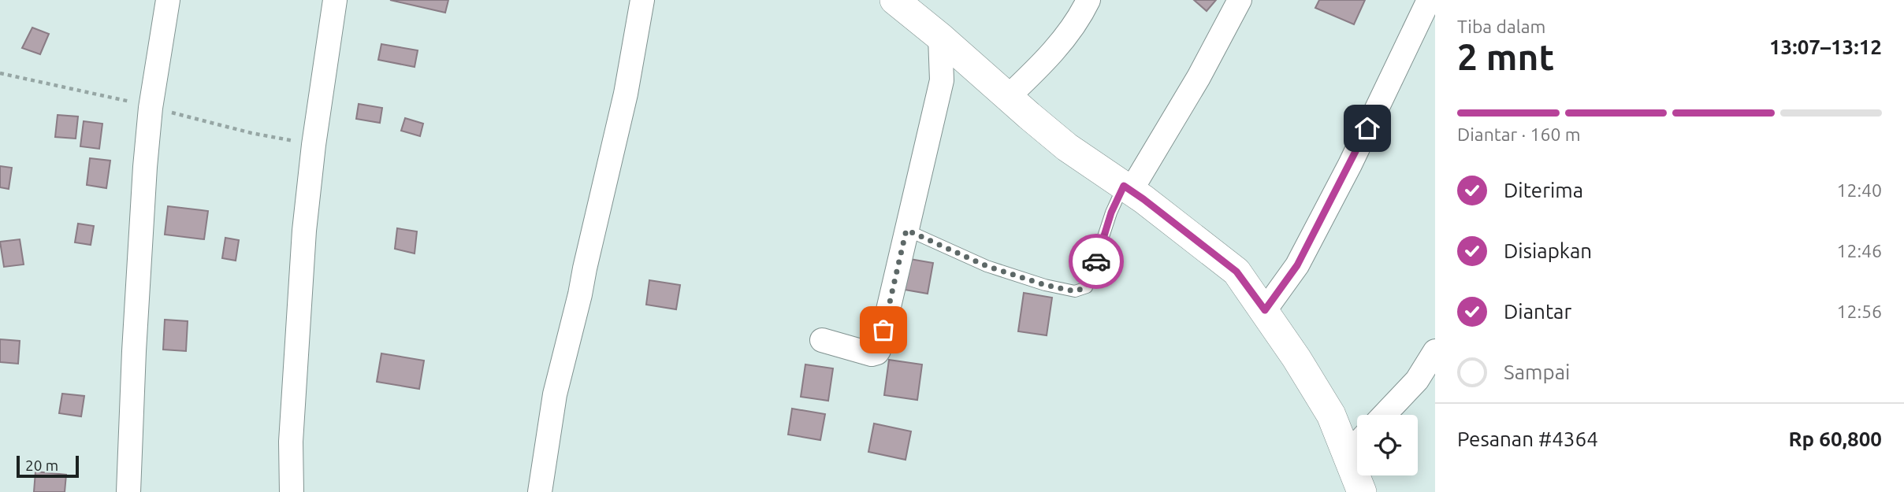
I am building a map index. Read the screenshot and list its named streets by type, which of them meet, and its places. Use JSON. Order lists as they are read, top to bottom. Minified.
{"scale_bar":"20 m","page":{"heading":["2 mnt","Tiba dalam","13:07–13:12"],"panel":["Pesanan #4364","Rp 60,800"],"bar":"Diantar · 160 m","list":[["Diterima","12:40"],["Disiapkan","12:46"],["Diantar","12:56"],"Sampai"],"scale":"20 m"}}
